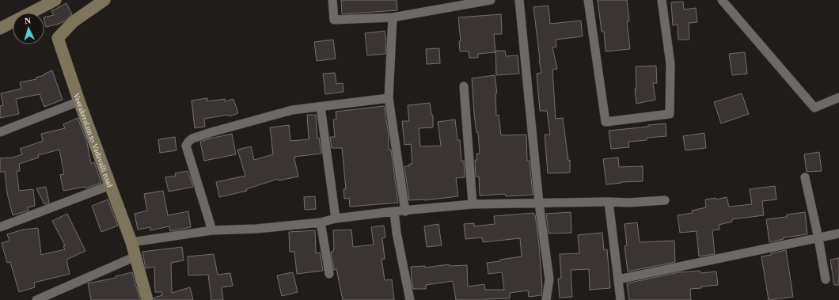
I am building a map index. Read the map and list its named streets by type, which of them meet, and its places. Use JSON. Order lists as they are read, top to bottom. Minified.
{"streets":{"street":["Veerakeralam to Vadavalli road"]},"north":"top"}
